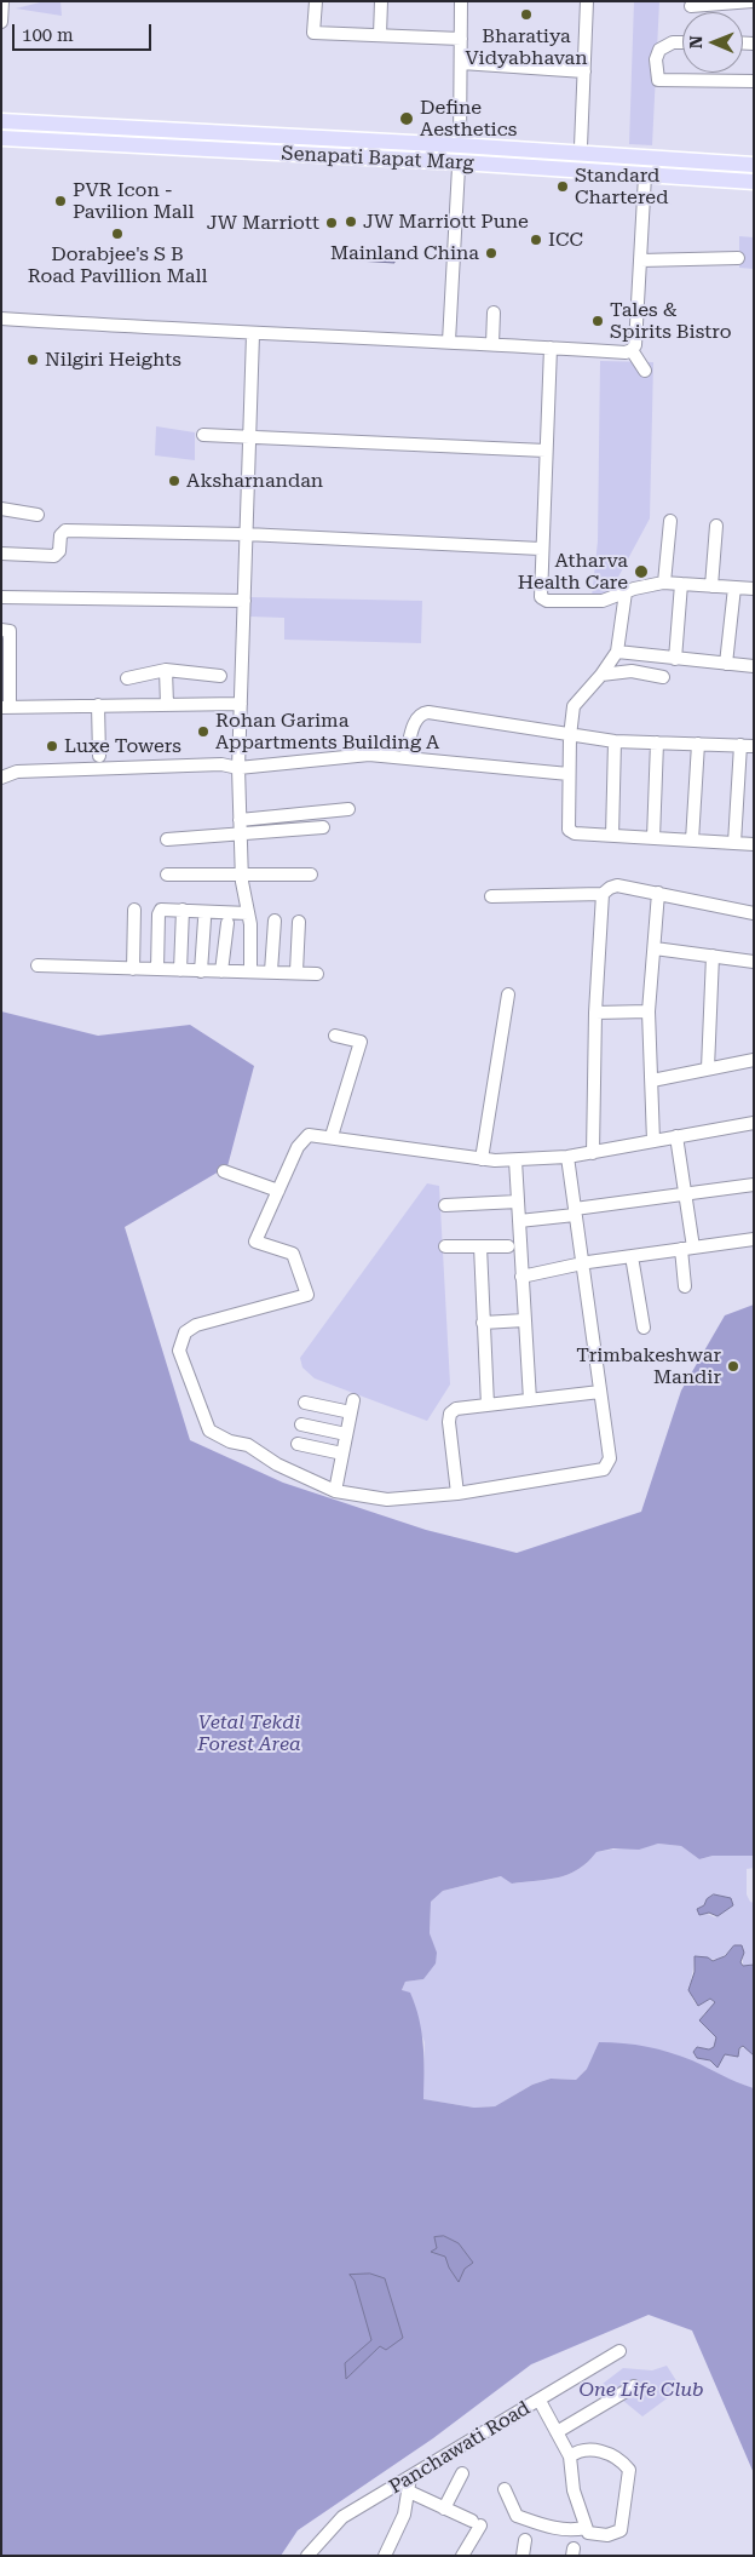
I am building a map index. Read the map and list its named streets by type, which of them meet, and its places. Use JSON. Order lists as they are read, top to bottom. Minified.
{"streets":{"main road":["Senapati Bapat Marg"],"street":["Panchawati Road"]},"parks":["Vetal Tekdi Forest Area","One Life Club"],"places":["Bharatiya Vidyabhavan","Define Aesthetics","Standard Chartered","PVR Icon - Pavilion Mall","JW Marriott Pune","JW Marriott","Dorabjee's S B Road Pavillion Mall","ICC","Mainland China","Tales & Spirits Bistro","Nilgiri Heights","Aksharnandan","Atharva Health Care","Rohan Garima Appartments Building A","Luxe Towers","Trimbakeshwar Mandir"],"scale_bar":"100 m","north":"left"}
